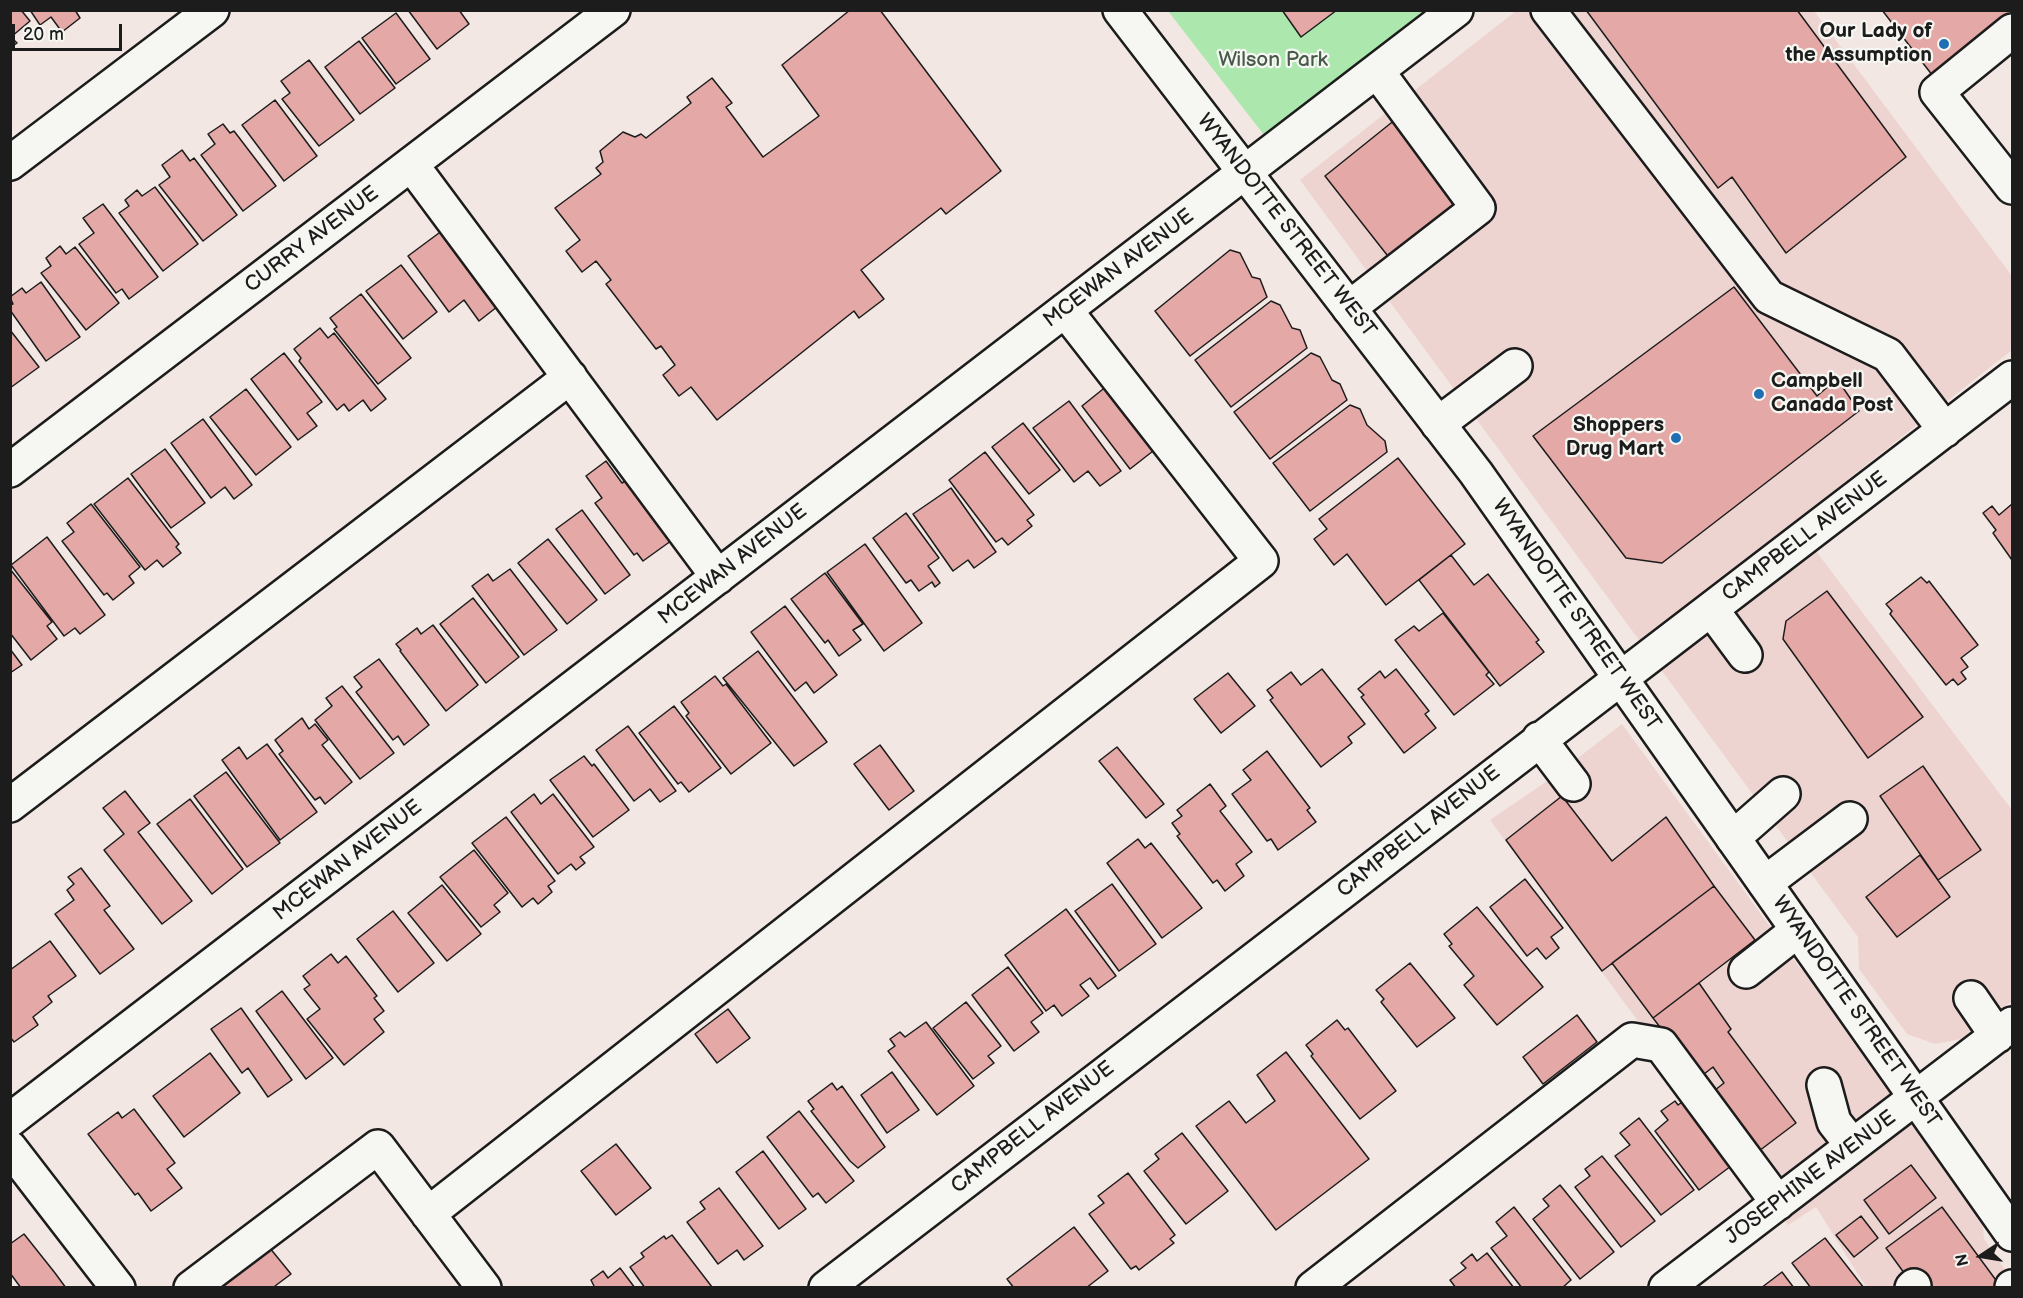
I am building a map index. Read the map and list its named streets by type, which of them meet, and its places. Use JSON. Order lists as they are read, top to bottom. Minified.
{"streets":{"street":["WYANDOTTE STREET WEST","CURRY AVENUE","MCEWAN AVENUE","CAMPBELL AVENUE","JOSEPHINE AVENUE"]},"crossings":[["WYANDOTTE STREET WEST","MCEWAN AVENUE"],["WYANDOTTE STREET WEST","CAMPBELL AVENUE"],["WYANDOTTE STREET WEST","JOSEPHINE AVENUE"]],"parks":["Wilson Park"],"places":["Our Lady of the Assumption","Campbell Canada Post","Shoppers Drug Mart"],"scale_bar":"20 m","north":"left"}
